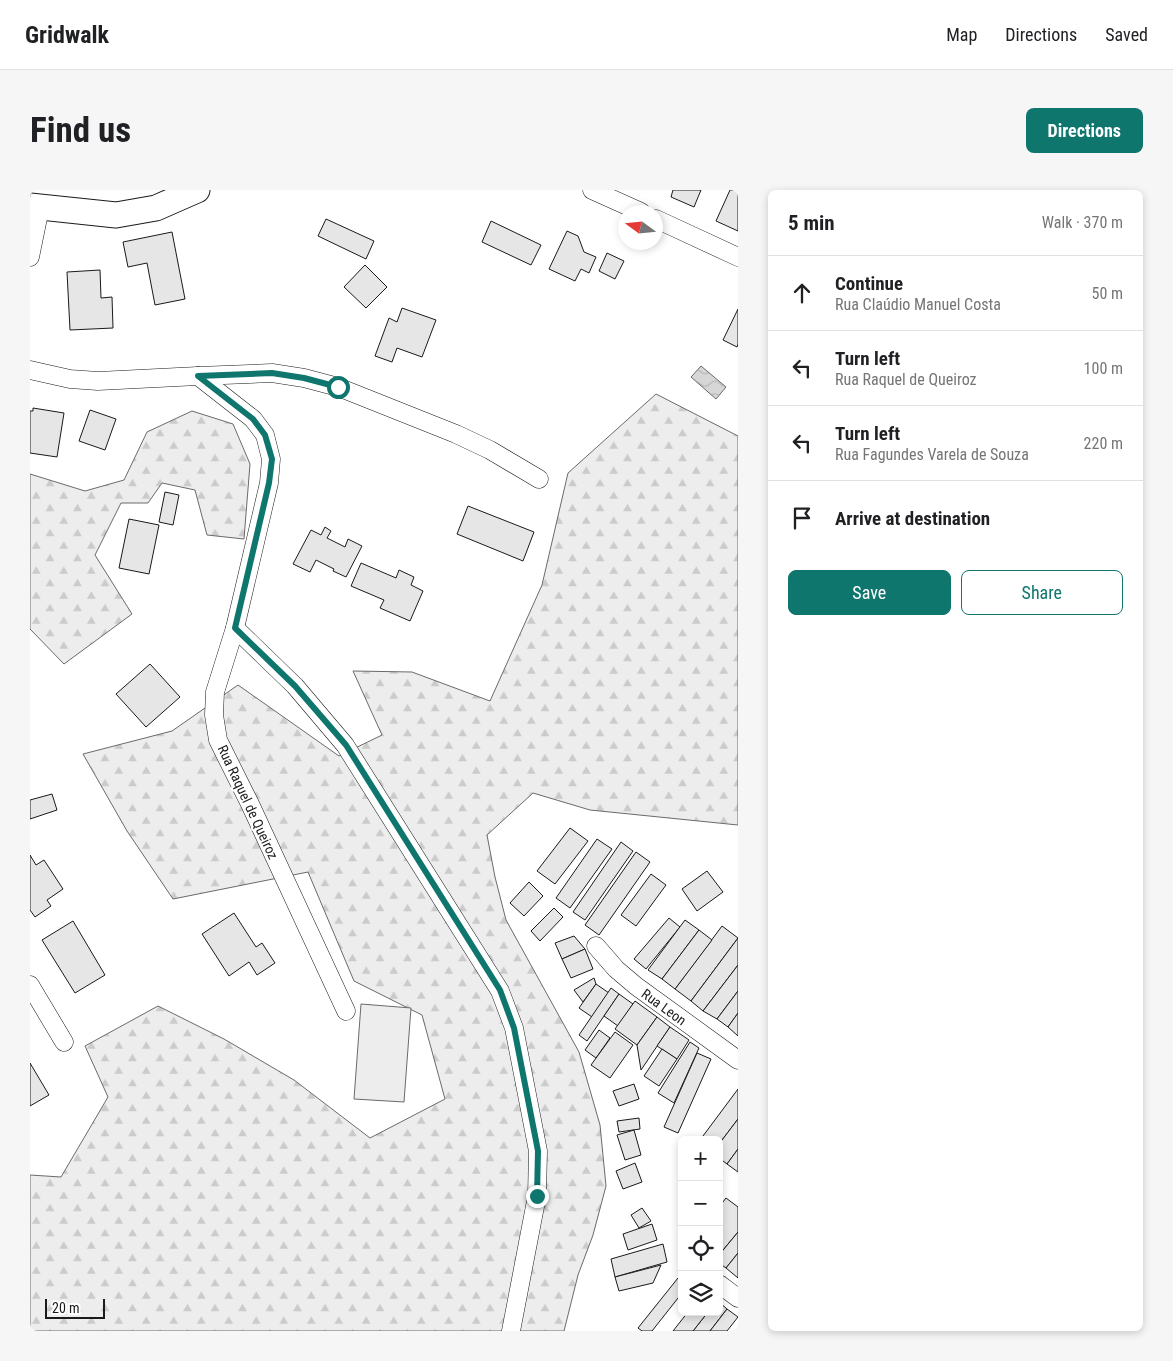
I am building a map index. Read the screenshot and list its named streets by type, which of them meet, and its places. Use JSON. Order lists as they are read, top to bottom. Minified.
{"streets":{"street":["Rua Raquel de Queiroz","Rua Leon"]},"scale_bar":"20 m","north":"left","page":{"header":"Gridwalk","nav":["Map","Directions","Saved"],"buttons":["Directions",["Save","Share"]],"title":"Find us","heading":["5 min","Walk · 370 m"],"list":[["Continue","Rua Claúdio Manuel Costa","50 m"],["Turn left","Rua Raquel de Queiroz","100 m"],["Turn left","Rua Fagundes Varela de Souza","220 m"],"Arrive at destination"],"map_buttons":["+","−"],"scale":"20 m"}}
